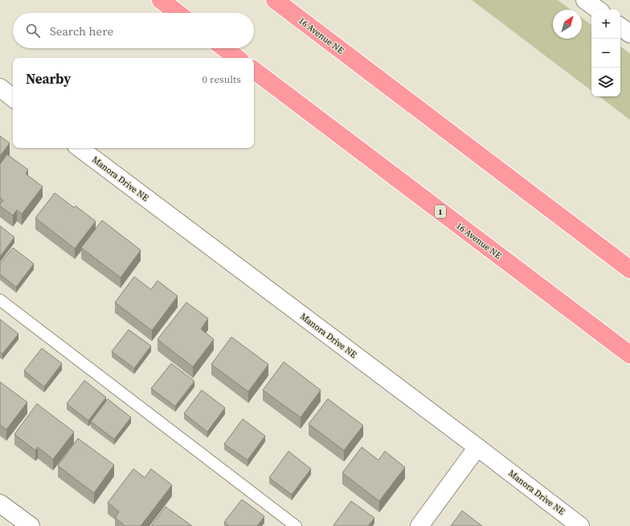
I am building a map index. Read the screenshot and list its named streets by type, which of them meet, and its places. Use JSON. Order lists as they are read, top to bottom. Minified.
{"streets":{"highway":["16 Avenue NE","1"],"street":["Manora Drive NE"]},"north":"top right","page":{"map_buttons":["+","−"],"search":"Search here","heading":["Nearby","0 results"]}}
